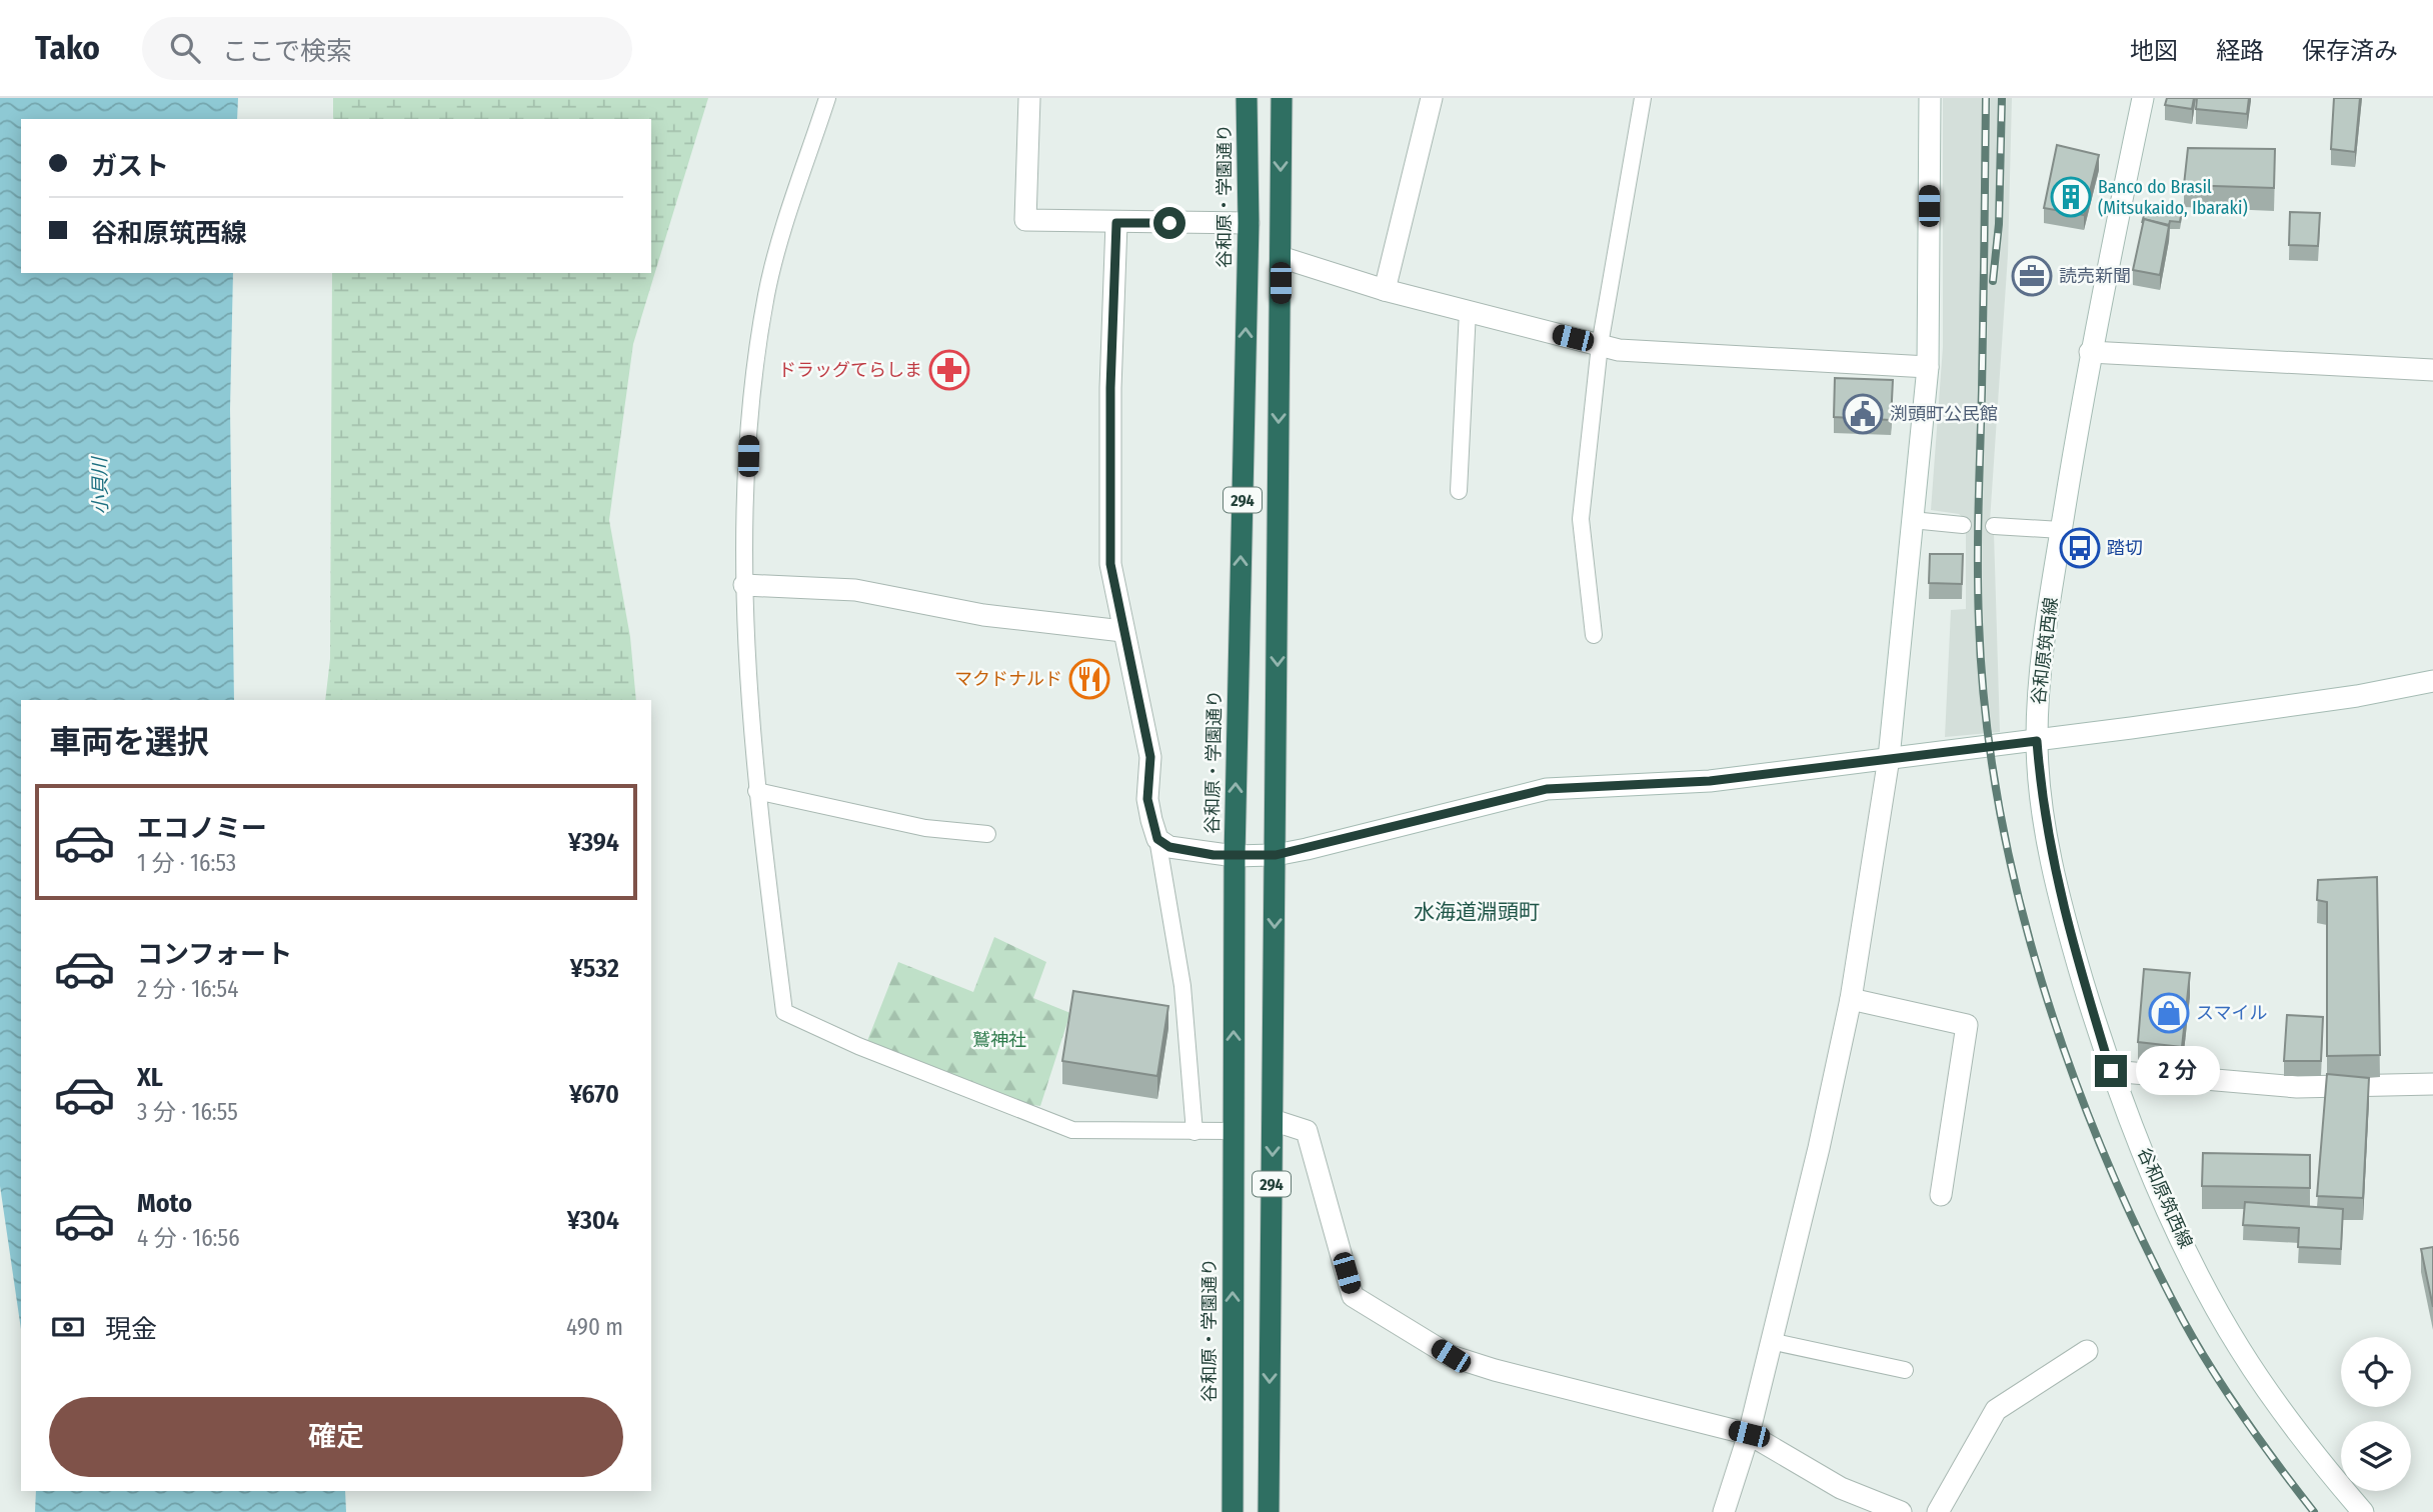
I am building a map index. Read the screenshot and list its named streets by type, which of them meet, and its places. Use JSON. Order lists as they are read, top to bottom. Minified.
{"streets":{"highway":["谷和原・学園通り","294"],"street":["谷和原筑西線"]},"districts":["水海道淵頭町"],"water":["小貝川"],"parks":["鷲神社"],"places":{"building":["Banco do Brasil (Mitsukaido, Ibaraki)"],"office":["読売新聞"],"pharmacy":["ドラッグてらしま"],"public building":["渕頭町公民館"],"bus stop":["踏切"],"restaurant":["マクドナルド"],"shop":["スマイル"]},"page":{"header":"Tako","search":"ここで検索","nav":["地図","経路","保存済み"],"banner":["ガスト","谷和原筑西線"],"heading":"車両を選択","list":[{"name":"エコノミー","note":"1 分 · 16:53","value":"¥394"},{"name":"コンフォート","note":"2 分 · 16:54","value":"¥532"},{"name":"XL","note":"3 分 · 16:55","value":"¥670"},{"name":"Moto","note":"4 分 · 16:56","value":"¥304"}],"bubble":"2 分","pay":["現金","490 m"],"buttons":"確定"}}
